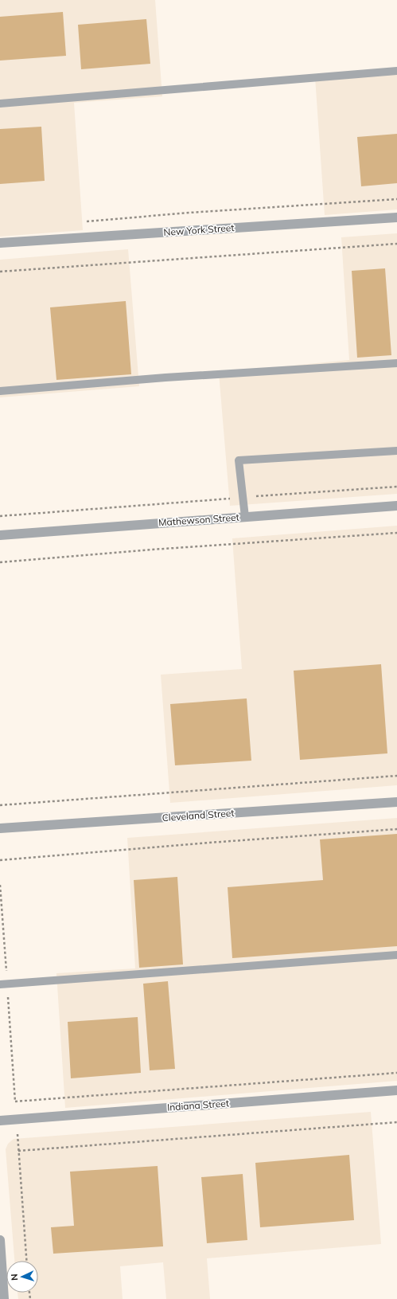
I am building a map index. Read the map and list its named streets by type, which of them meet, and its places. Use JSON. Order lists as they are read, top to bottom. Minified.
{"streets":{"street":["New York Street","Mathewson Street","Cleveland Street","Indiana Street"]},"north":"left"}
